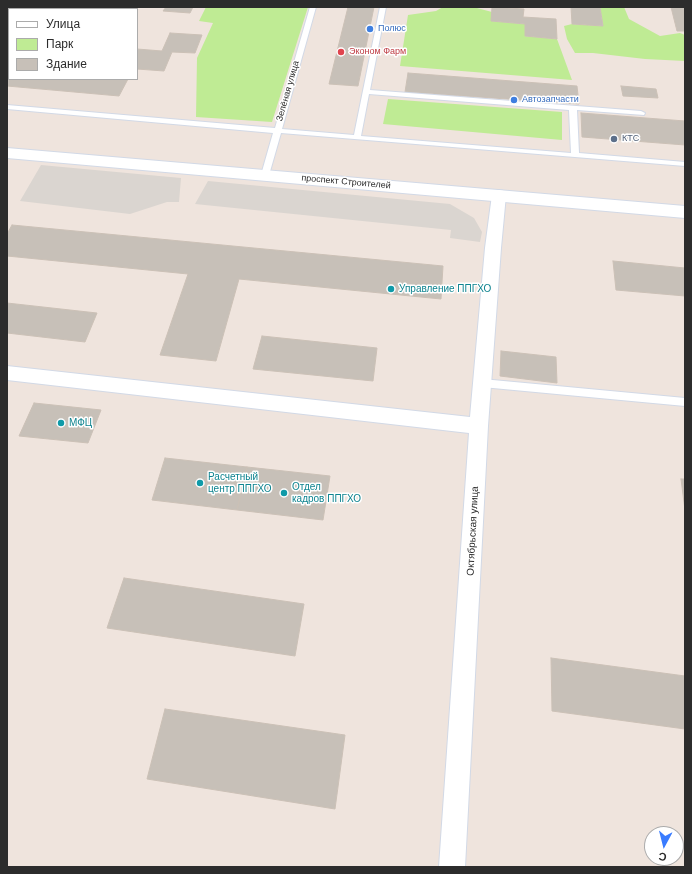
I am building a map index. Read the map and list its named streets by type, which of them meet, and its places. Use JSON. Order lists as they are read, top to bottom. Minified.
{"streets":{"street":["проспект Строителей","Октябрьская улица"],"lane":["Зелёная улица"]},"crossings":[["Зелёная улица","проспект Строителей"],["проспект Строителей","Октябрьская улица"]],"places":["Полюс","Эконом Фарм","Автозапчасти","КТС","Управление ППГХО","МФЦ","Расчетный центр ППГХО","Отдел кадров ППГХО"],"legend":["Улица","Парк","Здание"],"north":"bottom"}
